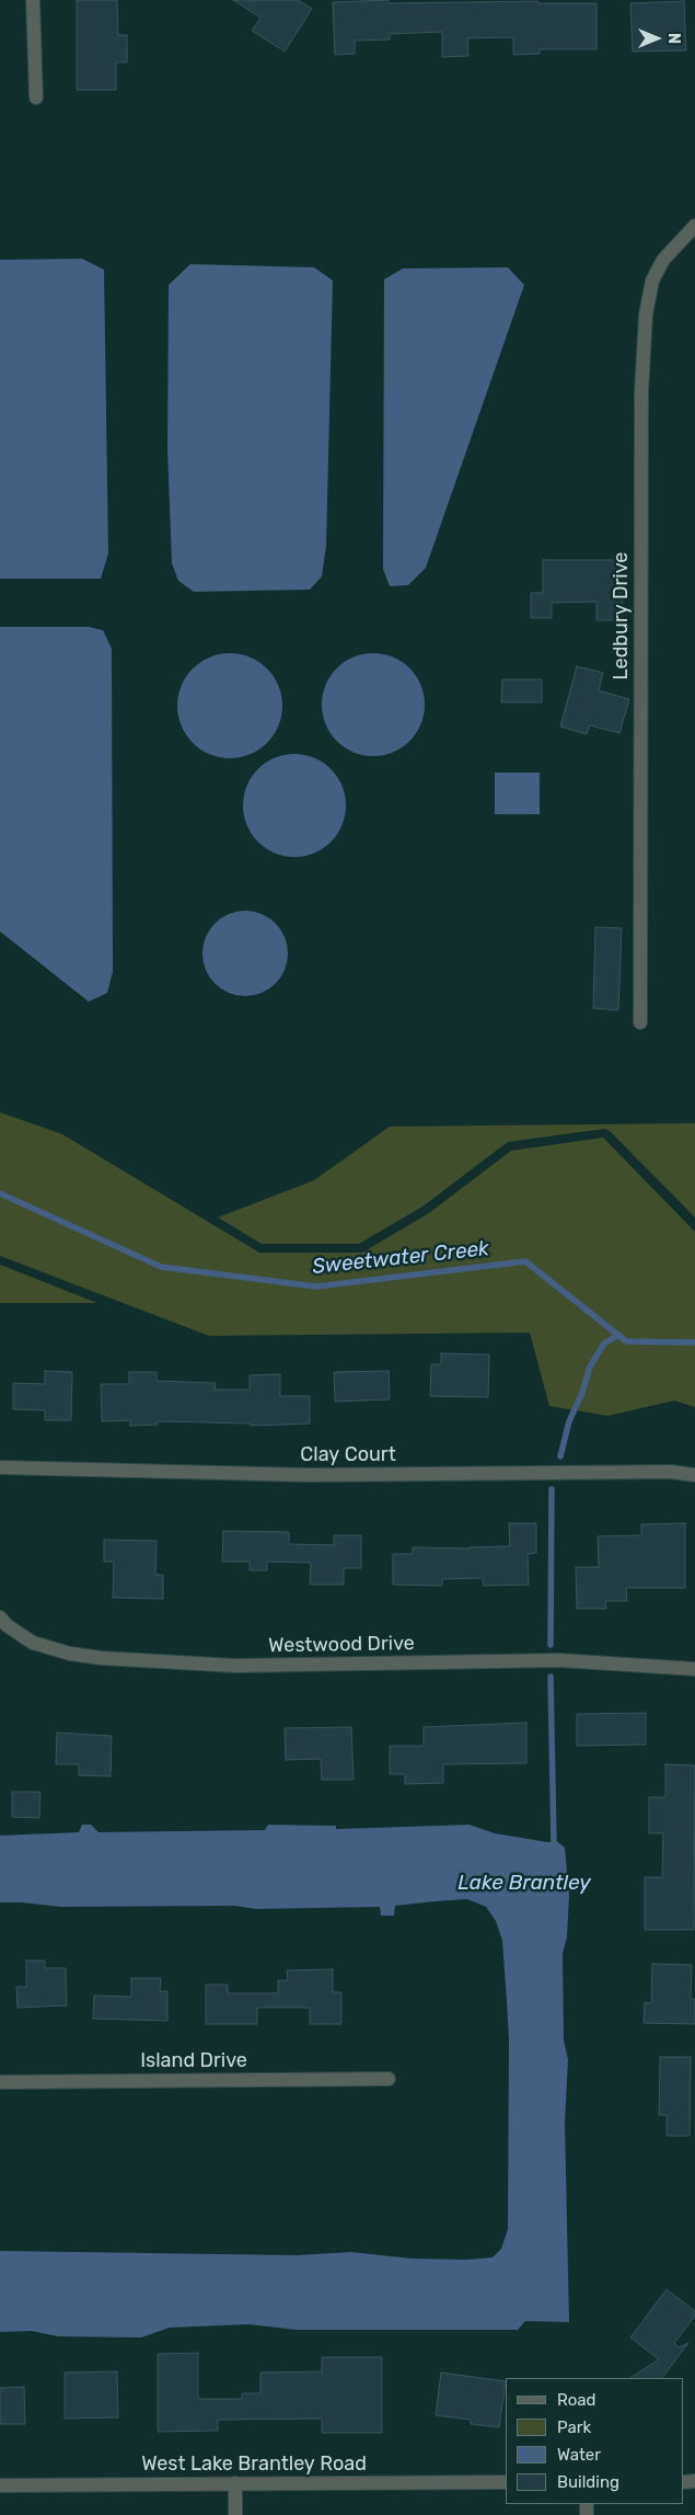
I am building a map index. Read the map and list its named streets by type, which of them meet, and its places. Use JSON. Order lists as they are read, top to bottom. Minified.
{"streets":{"street":["Ledbury Drive","Clay Court","Westwood Drive","Island Drive","West Lake Brantley Road"]},"water":["Sweetwater Creek","Lake Brantley"],"legend":["Road","Park","Water","Building"],"north":"right"}
